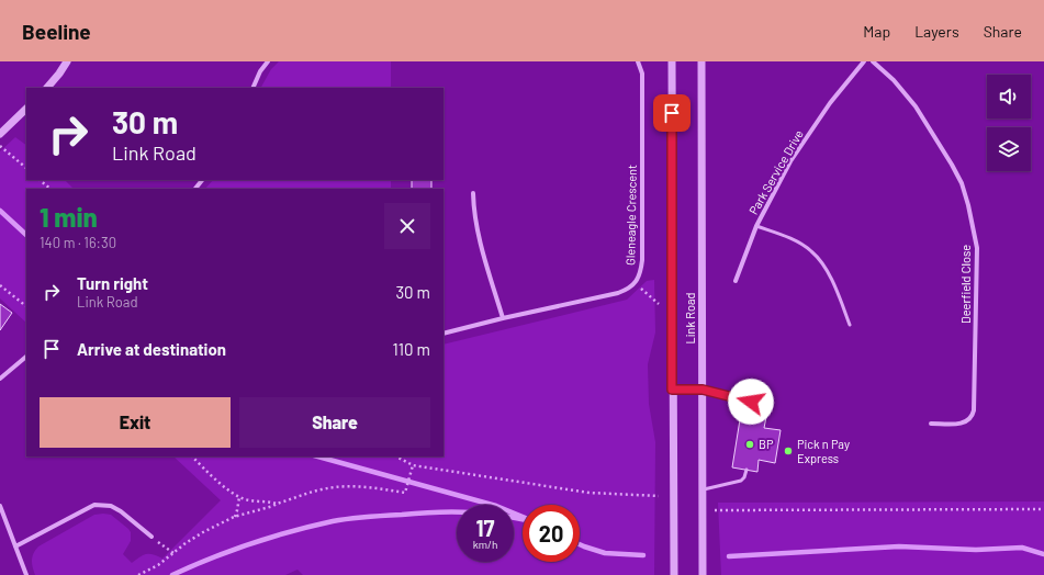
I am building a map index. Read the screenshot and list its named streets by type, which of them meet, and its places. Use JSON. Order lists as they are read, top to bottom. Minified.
{"streets":{"street":["Park Service Drive","Gleneagle Crescent","Deerfield Close","Link Road"]},"places":["BP","Pick n Pay Express"],"page":{"header":"Beeline","nav":["Map","Layers","Share"],"turn":["30 m","Link Road"],"heading":["1 min","140 m · 16:30"],"list":[{"name":"Turn right","note":"Link Road","value":"30 m"},{"name":"Arrive at destination","value":"110 m"}],"buttons":["Exit","Share"],"speed":"17 km/h","limit":"20"}}
